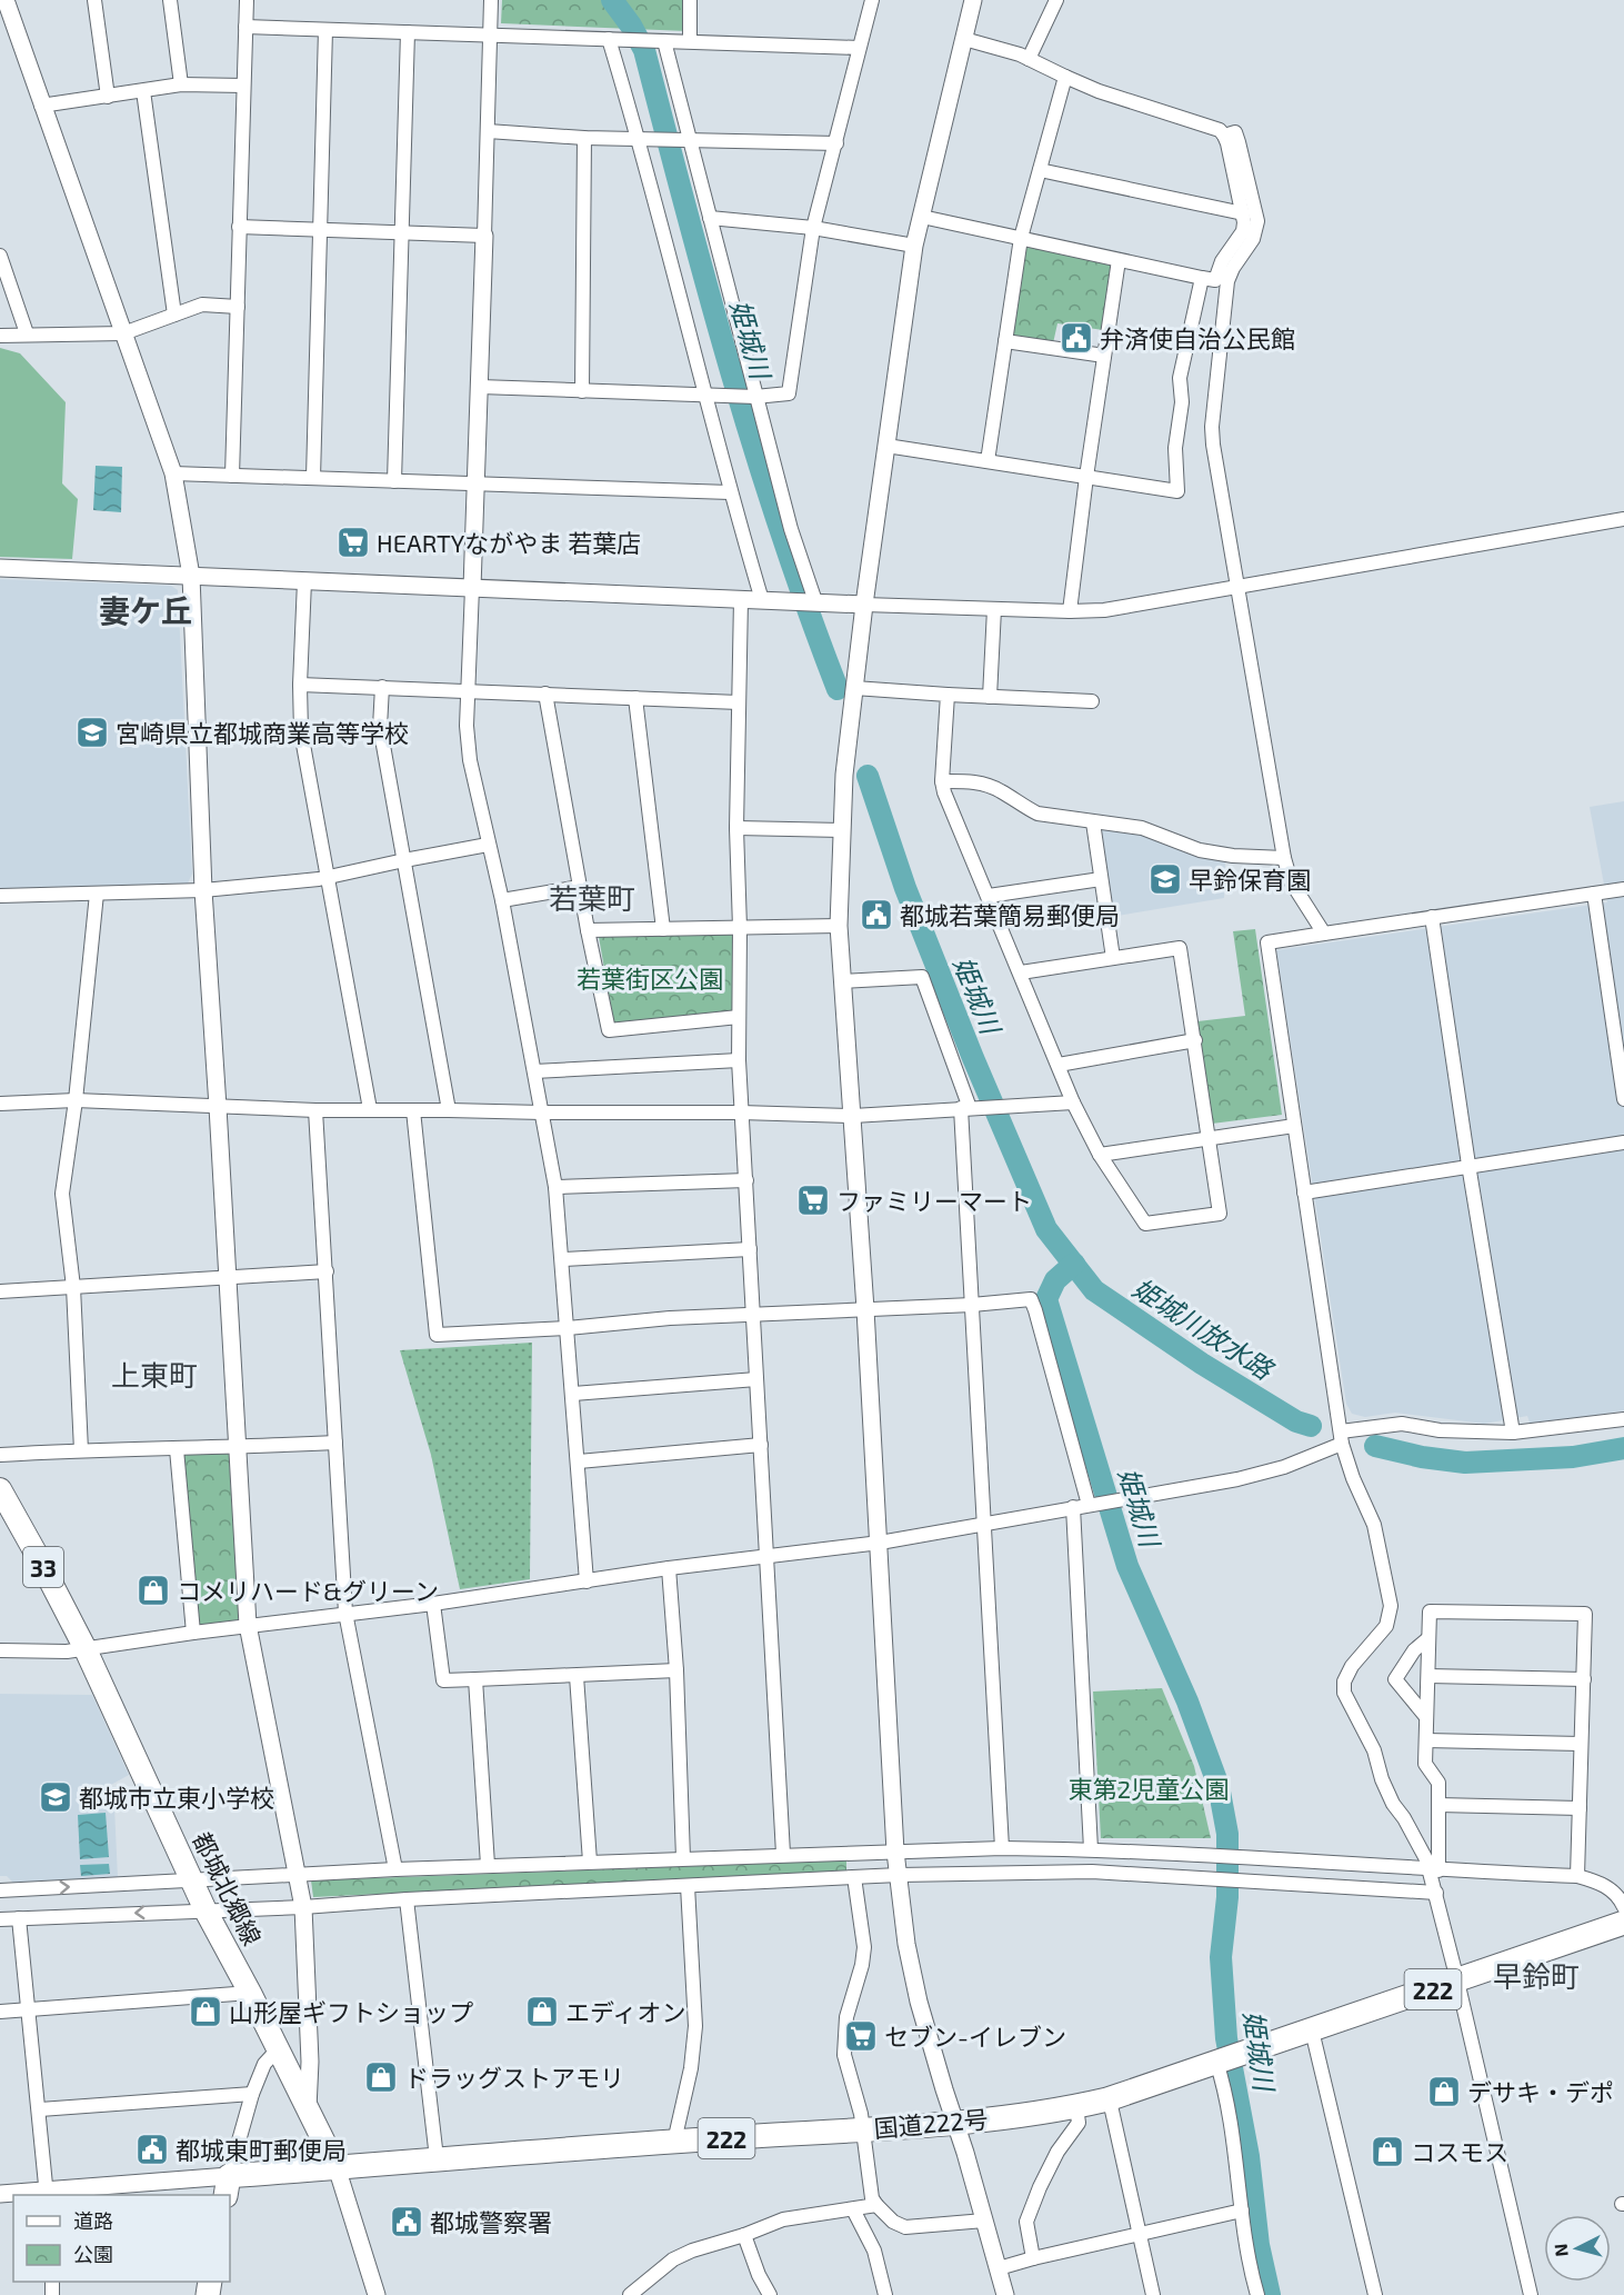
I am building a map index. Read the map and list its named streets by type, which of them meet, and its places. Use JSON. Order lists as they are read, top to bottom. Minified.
{"streets":{"highway":["222","国道222号"],"main road":["33","都城北郷線"]},"crossings":[["都城北郷線","国道222号"]],"districts":["妻ケ丘","若葉町","上東町","早鈴町"],"water":["姫城川","姫城川放水路"],"parks":["若葉街区公園","東第2児童公園"],"places":{"public building":["弁済使自治公民館","都城若葉簡易郵便局","都城東町郵便局","都城警察署"],"supermarket":["HEARTYながやま 若葉店","ファミリーマート","セブン-イレブン"],"school or university":["宮崎県立都城商業高等学校","早鈴保育園","都城市立東小学校"],"shop":["コメリハード&グリーン","山形屋ギフトショップ","エディオン","ドラッグストアモリ","デサキ・デポ","コスモス"]},"legend":["道路","公園"],"north":"left"}
